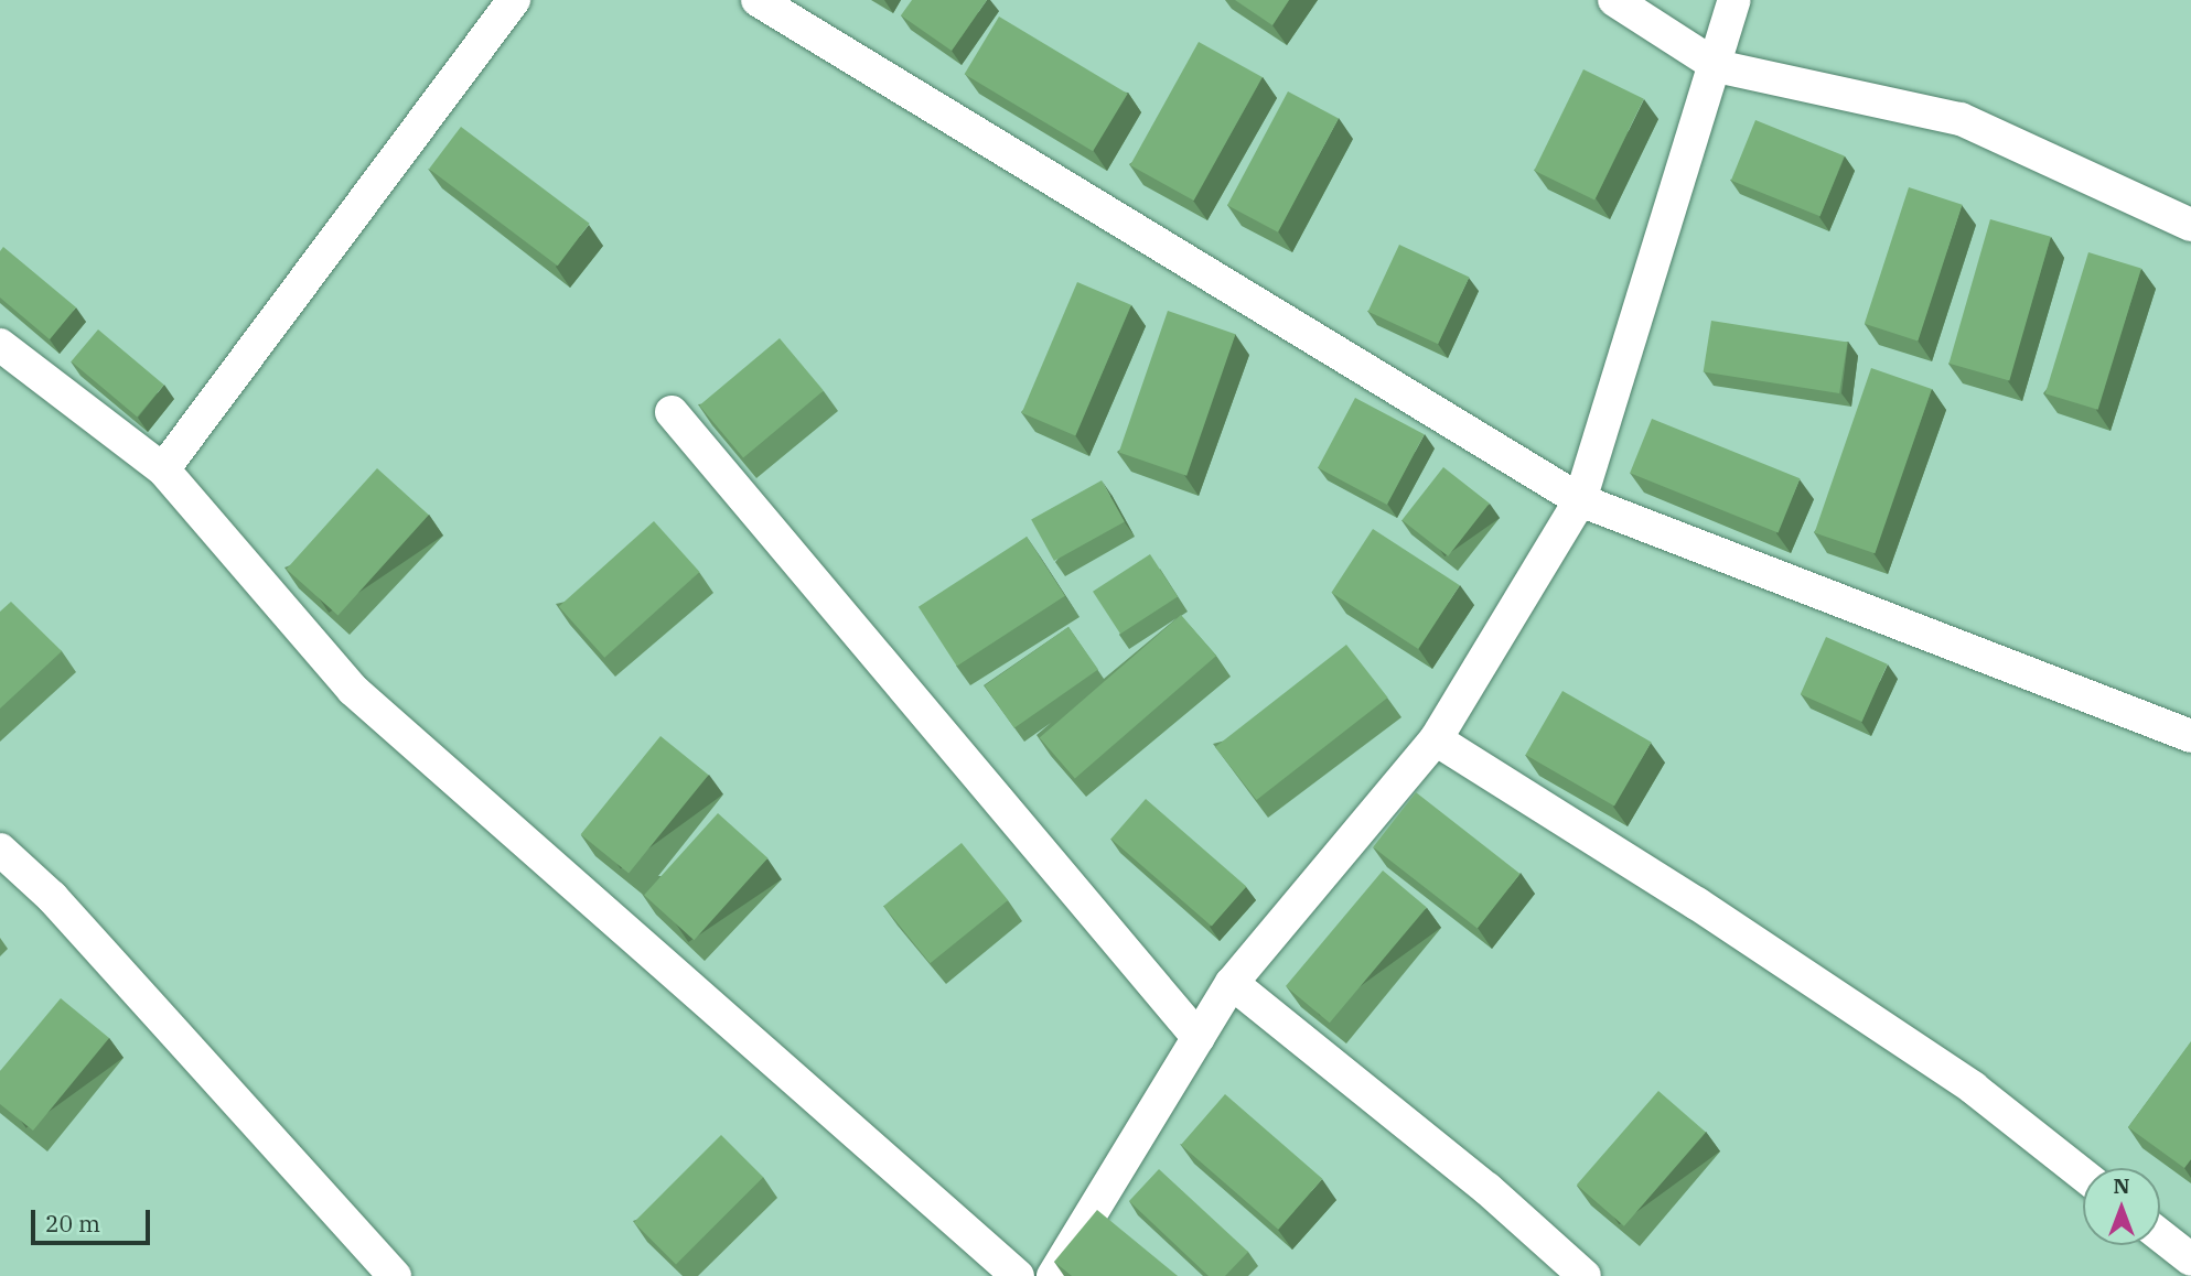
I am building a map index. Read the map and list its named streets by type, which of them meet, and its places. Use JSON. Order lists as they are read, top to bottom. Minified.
{"scale_bar":"20 m","north":"top"}
